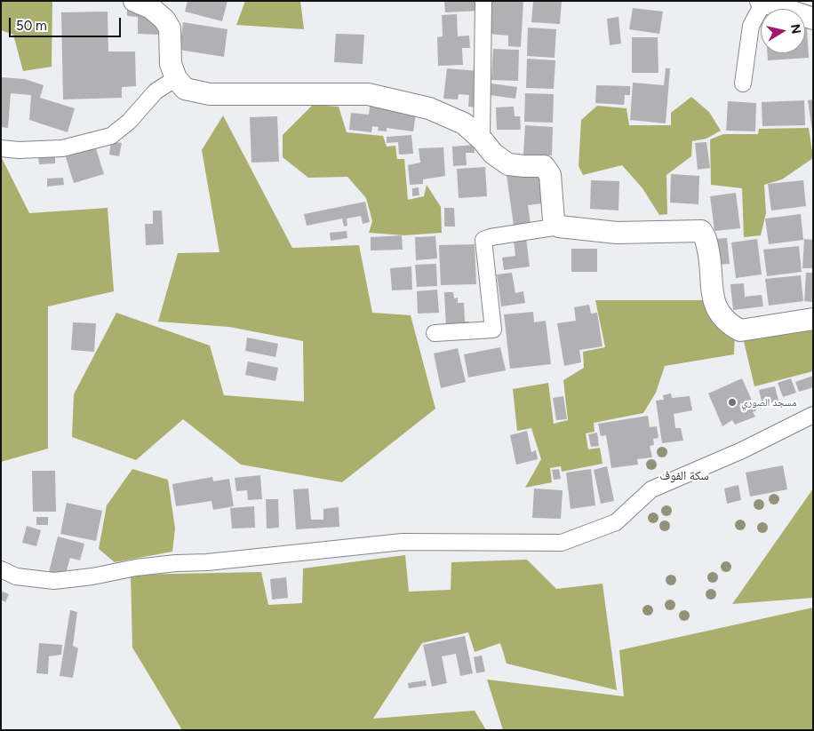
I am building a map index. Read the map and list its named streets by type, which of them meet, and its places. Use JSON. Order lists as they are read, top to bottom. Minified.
{"districts":["سكة الفوف"],"places":["مسجد الصوري"],"scale_bar":"50 m","north":"right"}
